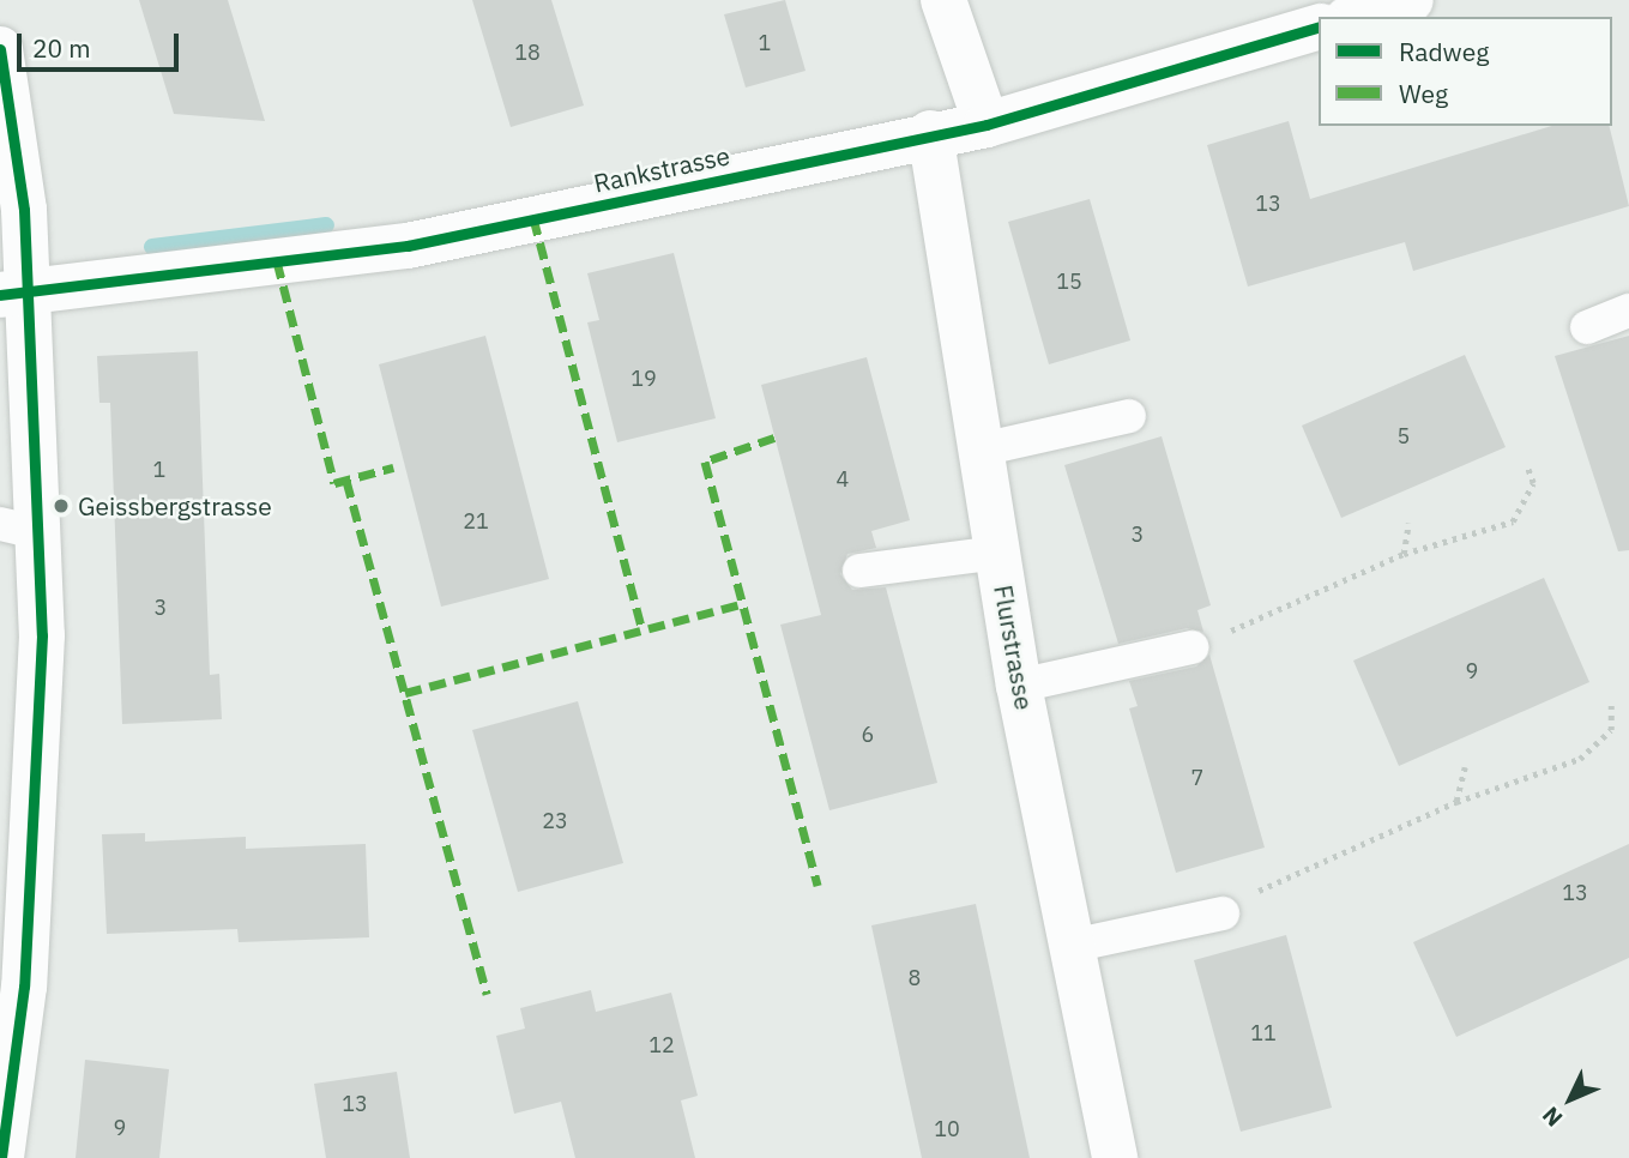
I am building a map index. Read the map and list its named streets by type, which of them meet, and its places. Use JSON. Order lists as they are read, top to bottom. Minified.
{"streets":{"street":["Rankstrasse","Flurstrasse"]},"crossings":[["Rankstrasse","Flurstrasse"]],"places":["Geissbergstrasse"],"house_numbers":["1","18","13","15","19","5","1","4","21","3","3","9","6","7","23","13","8","11","12","13","9","10"],"legend":["Radweg","Weg"],"scale_bar":"20 m","north":"bottom left"}
